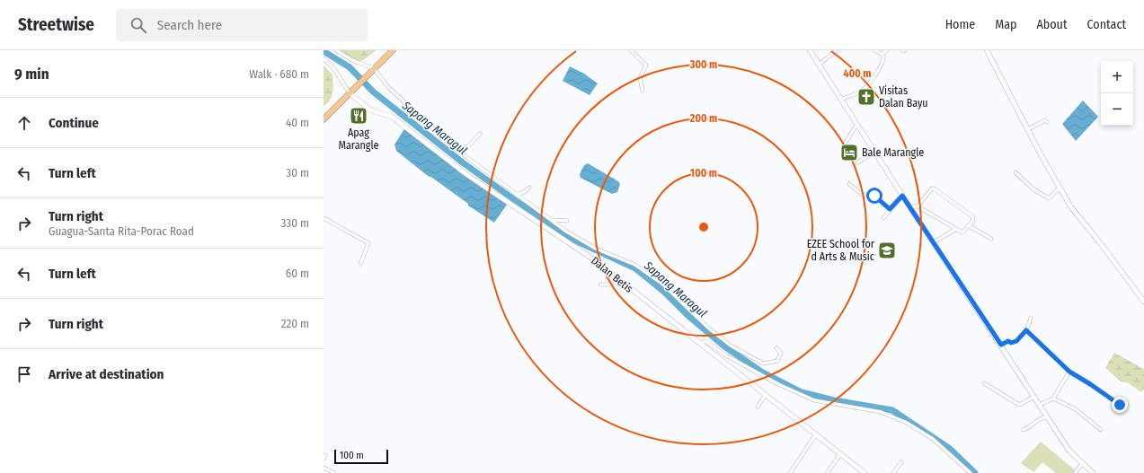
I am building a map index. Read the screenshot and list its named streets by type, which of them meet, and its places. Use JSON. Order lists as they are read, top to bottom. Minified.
{"streets":{"street":["Dalan Betis"]},"water":["Sapang Maragul"],"places":{"church":["Visitas Dalan Bayu"],"restaurant":["Apag Marangle"],"hotel":["Bale Marangle"],"school or university":["EZEE School for d Arts & Music"]},"scale_bar":"100 m","page":{"header":"Streetwise","search":"Search here","nav":["Home","Map","About","Contact"],"heading":["9 min","Walk · 680 m"],"map_buttons":["+","−"],"list":[["Continue","40 m"],["Turn left","30 m"],["Turn right","Guagua-Santa Rita-Porac Road","330 m"],["Turn left","60 m"],["Turn right","220 m"],"Arrive at destination"],"scale":"100 m"},"rings":["300 m","400 m","200 m","100 m"]}
